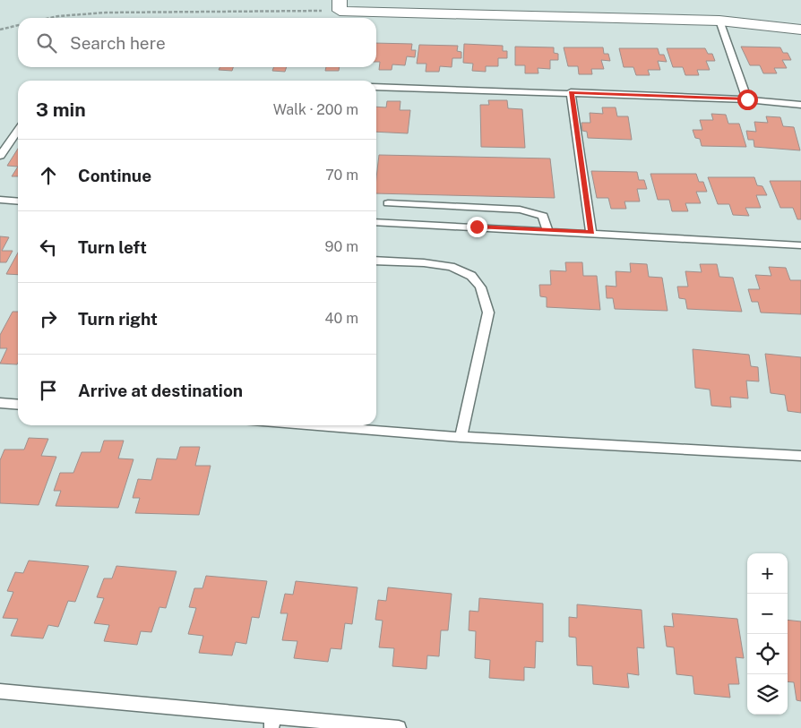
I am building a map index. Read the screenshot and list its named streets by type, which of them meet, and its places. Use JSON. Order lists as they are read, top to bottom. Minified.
{"page":{"search":"Search here","heading":["3 min","Walk · 200 m"],"list":[["Continue","70 m"],["Turn left","90 m"],["Turn right","40 m"],"Arrive at destination"],"map_buttons":["+","−"]}}
